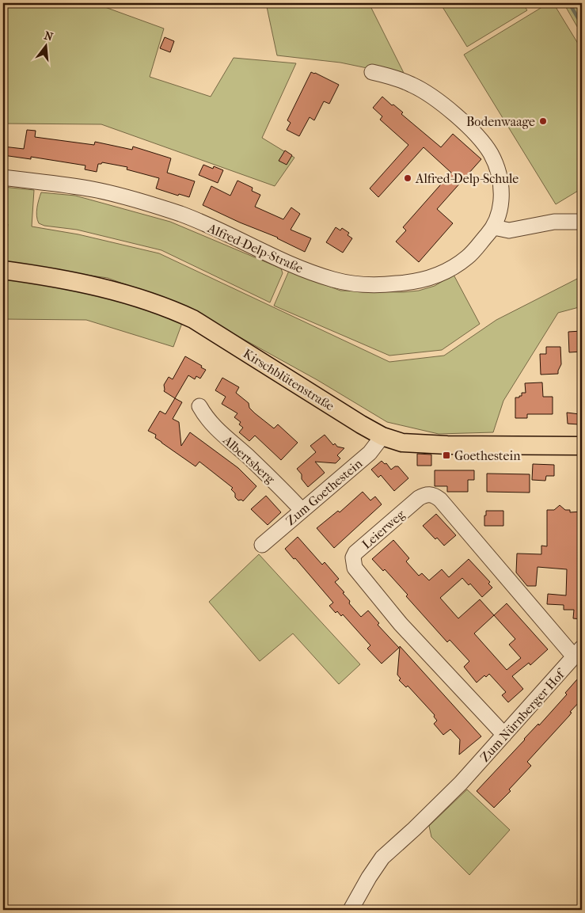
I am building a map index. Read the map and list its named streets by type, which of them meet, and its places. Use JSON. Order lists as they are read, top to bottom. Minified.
{"streets":{"main road":["Kirschblütenstraße"],"street":["Alfred-Delp-Straße","Albertsberg","Zum Goethestein","Leierweg","Zum Nürnberger Hof"]},"crossings":[["Kirschblütenstraße","Zum Goethestein"],["Albertsberg","Zum Goethestein"],["Leierweg","Zum Nürnberger Hof"]],"places":{"other":["Bodenwaage","Alfred-Delp-Schule"],"transit":["Goethestein"]},"north":"top"}
